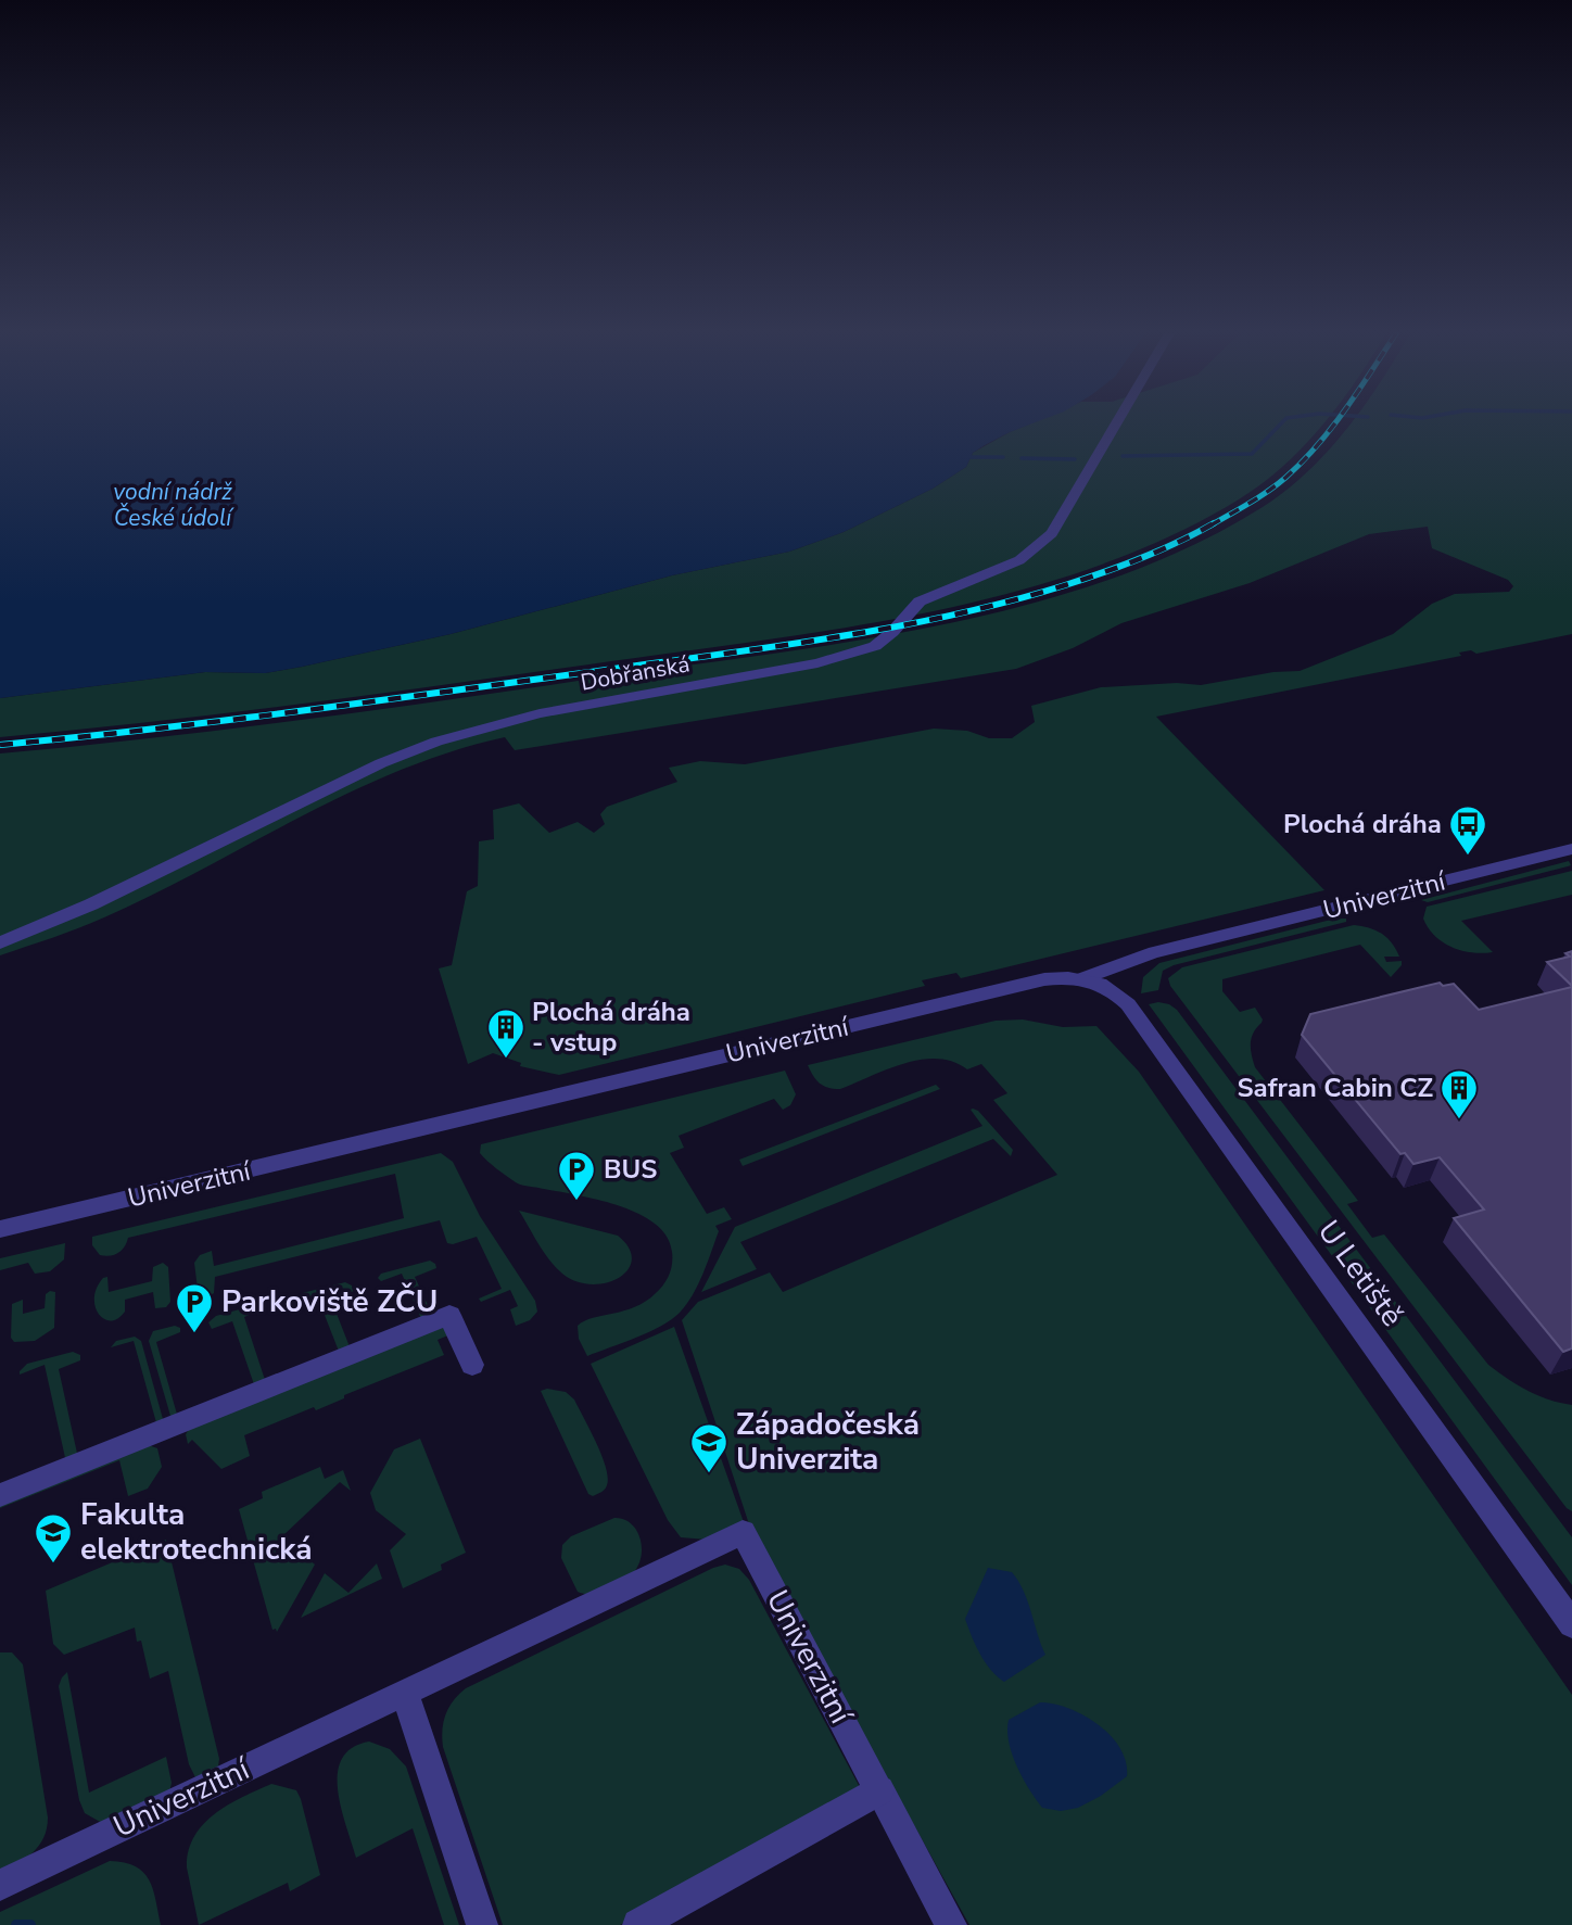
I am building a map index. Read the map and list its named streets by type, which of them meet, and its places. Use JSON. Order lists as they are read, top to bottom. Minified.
{"streets":{"street":["Dobřanská","Univerzitní","U Letiště"]},"crossings":[["Univerzitní","U Letiště"]],"water":["vodní nádrž České údolí"],"places":{"bus stop":["Plochá dráha"],"building":["Plochá dráha - vstup","Safran Cabin CZ"],"parking":["BUS","Parkoviště ZČU"],"school or university":["Západočeská Univerzita","Fakulta elektrotechnická"]}}
